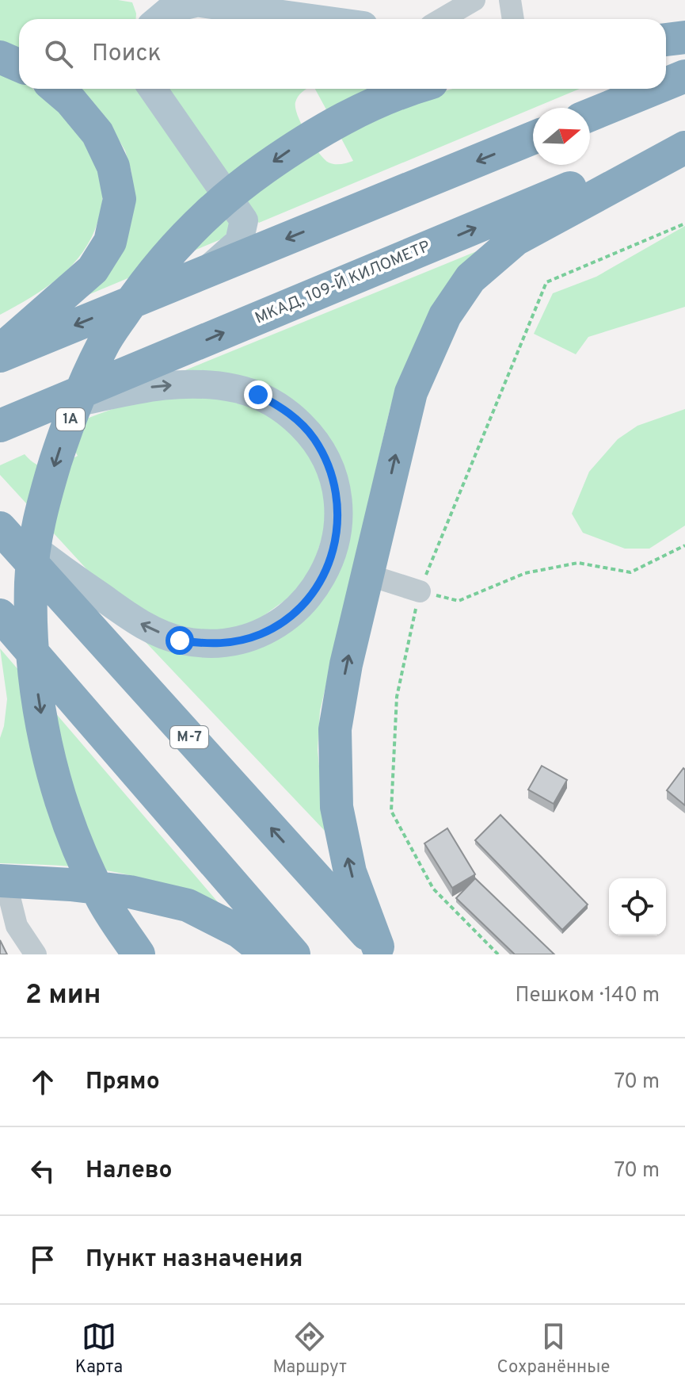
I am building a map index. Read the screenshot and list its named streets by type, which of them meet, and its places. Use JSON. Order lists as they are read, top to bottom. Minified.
{"streets":{"highway":["МКАД, 109-Й КИЛОМЕТР","1A","М-7"]},"north":"right","page":{"search":"Поиск","heading":["2 мин","Пешком · 140 m"],"list":[["Прямо","70 m"],["Налево","70 m"],"Пункт назначения"],"nav":["Карта","Маршрут","Сохранённые"]}}
